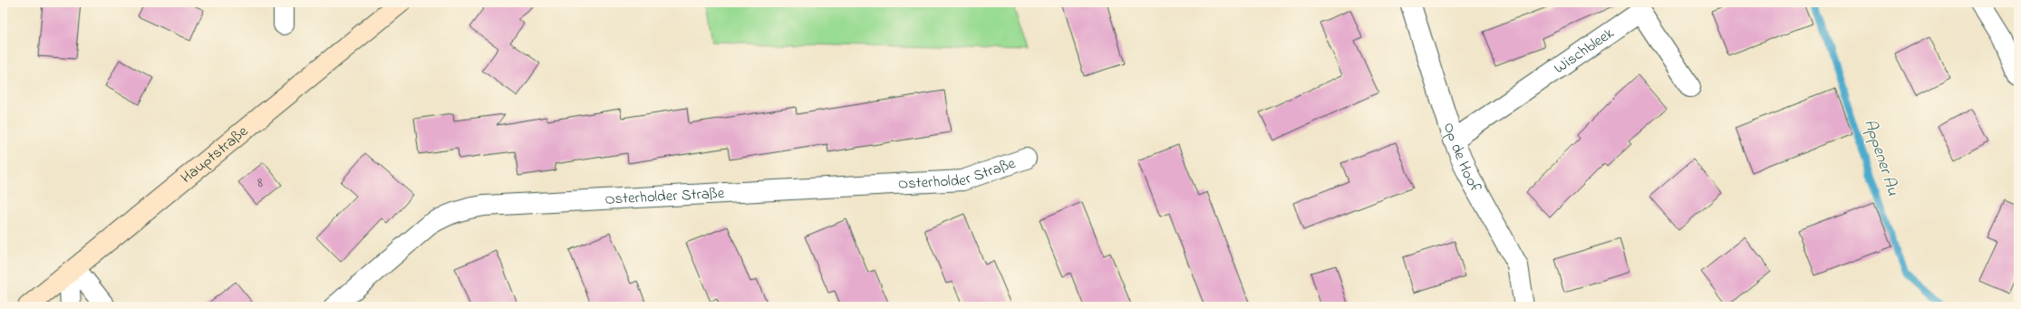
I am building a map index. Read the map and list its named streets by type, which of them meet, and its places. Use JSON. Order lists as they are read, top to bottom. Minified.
{"streets":{"main road":["Hauptstraße"],"street":["Wischbleek","Op de Hoof","Osterholder Straße"]},"crossings":[["Wischbleek","Op de Hoof"]],"water":["Appener Au"],"house_numbers":["8"]}
